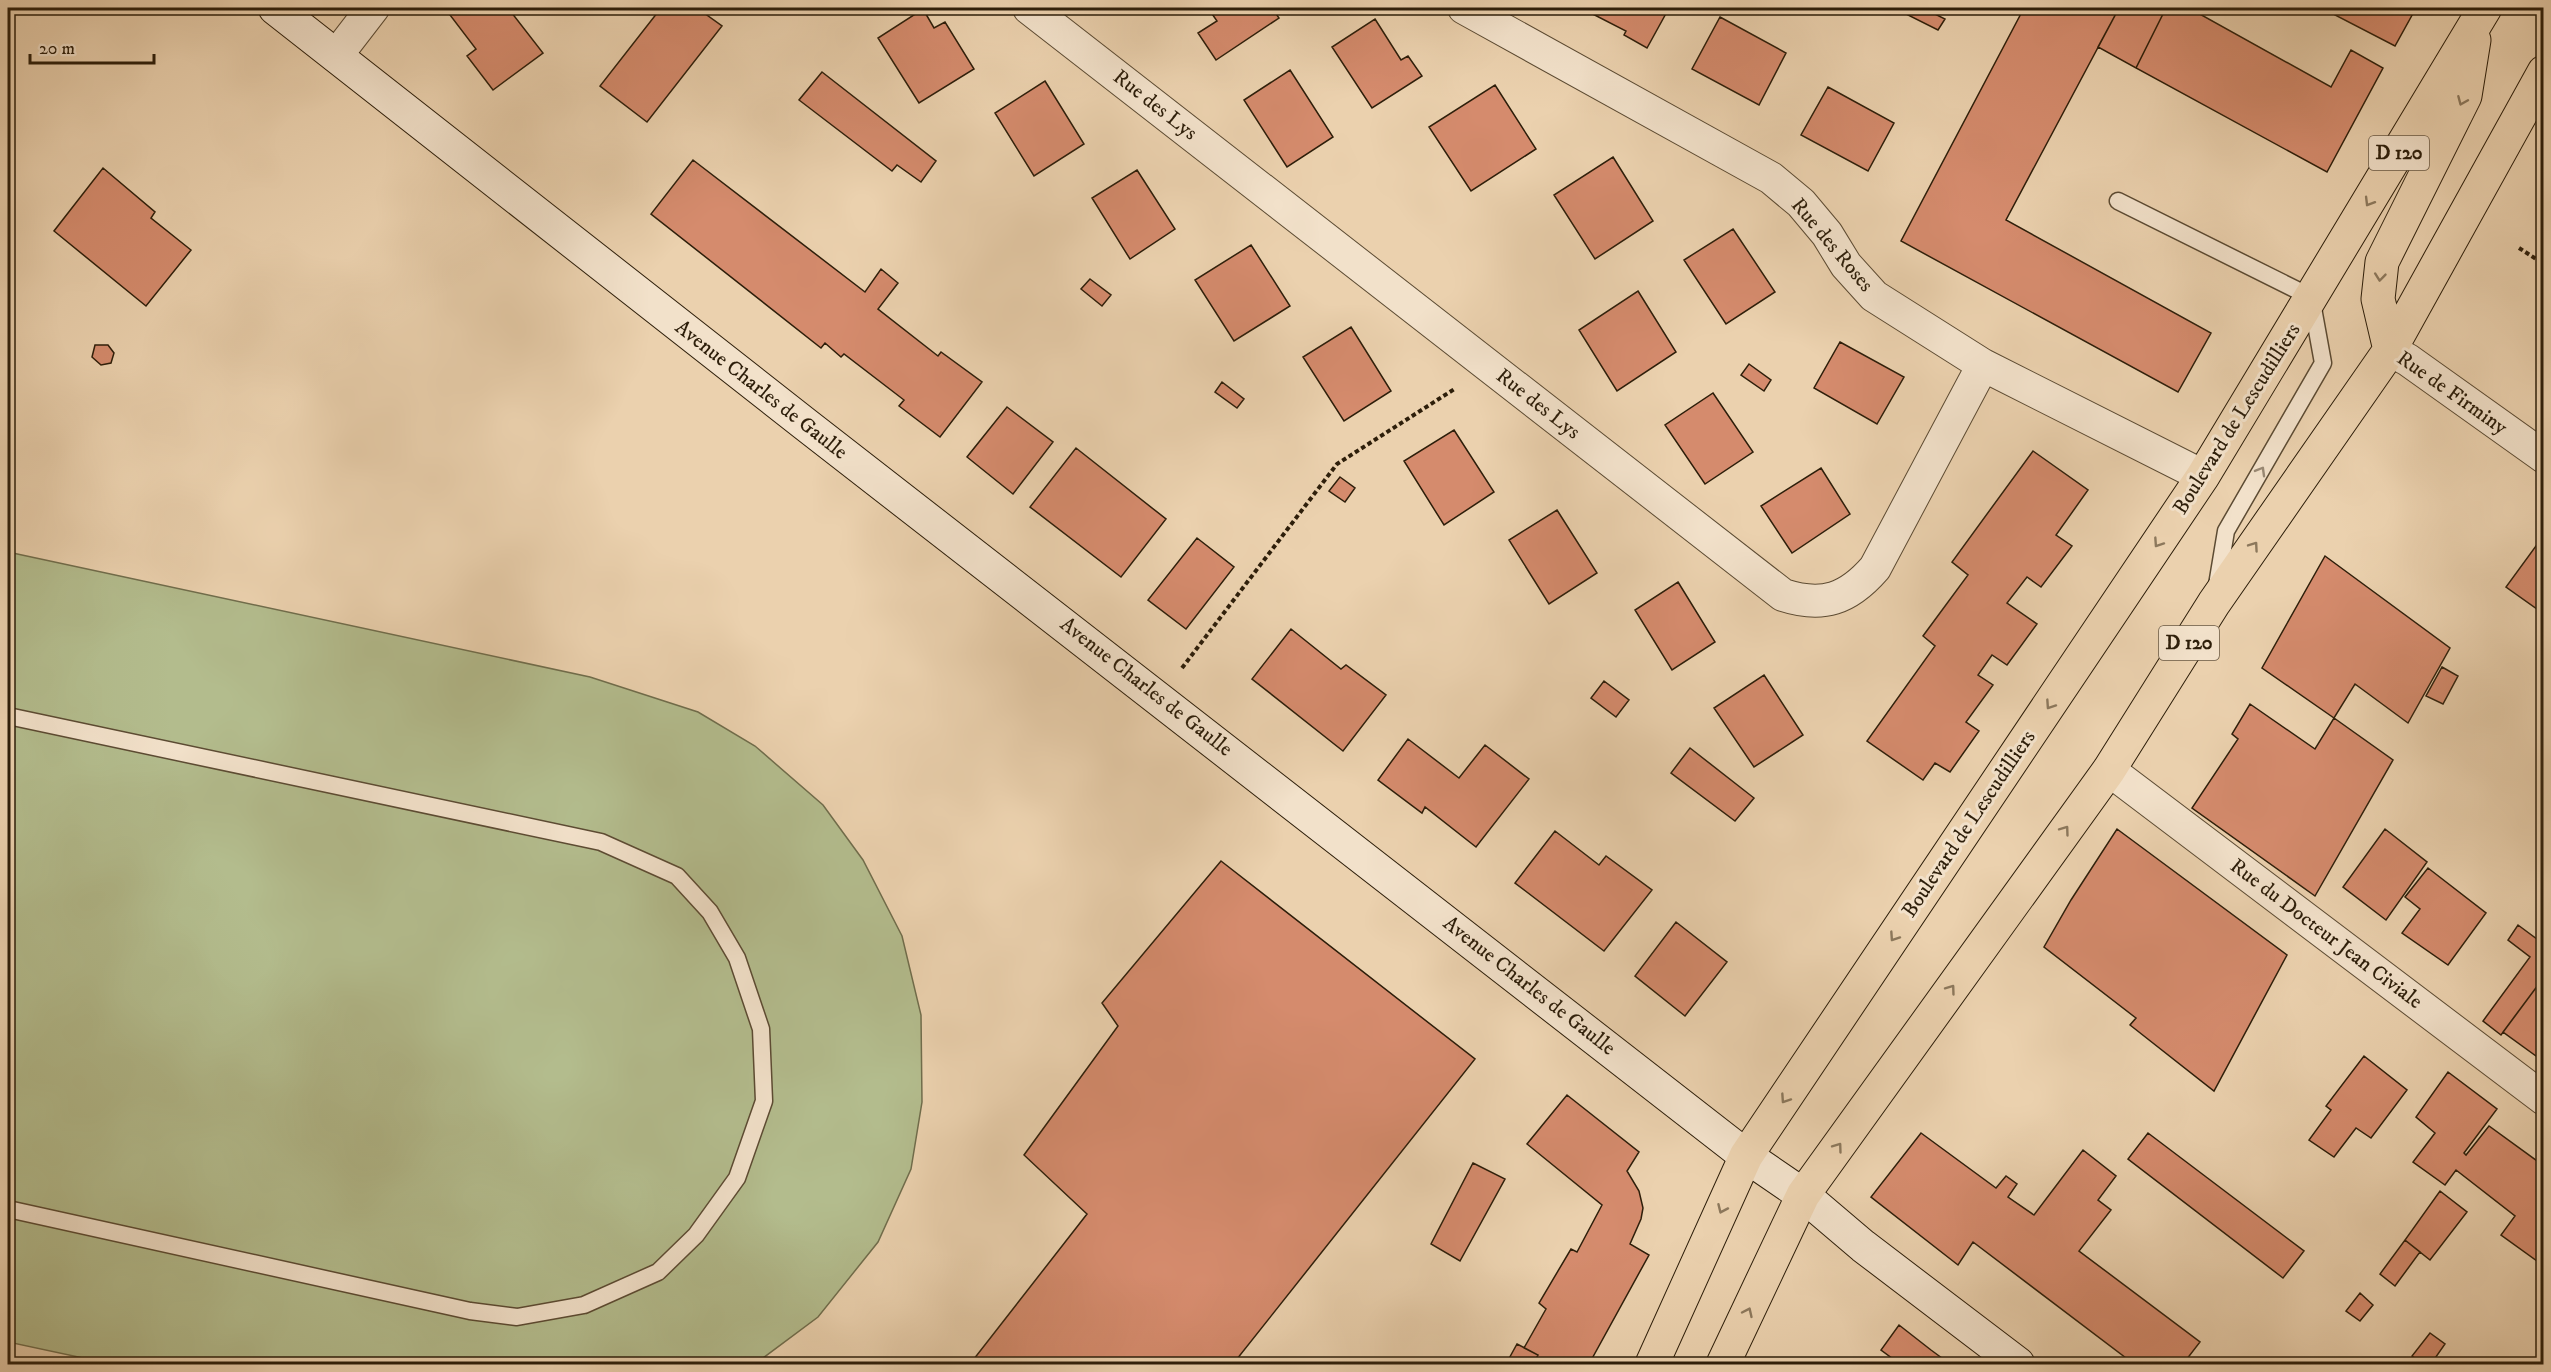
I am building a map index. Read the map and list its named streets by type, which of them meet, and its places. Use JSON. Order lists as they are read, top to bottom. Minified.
{"streets":{"main road":["D 120","Avenue Charles de Gaulle","Boulevard de Lescudilliers"],"street":["Rue des Lys","Rue des Roses","Rue de Firminy","Rue du Docteur Jean Civiale"]},"crossings":[["Rue des Lys","Rue des Roses"],["Rue des Roses","Boulevard de Lescudilliers"],["Avenue Charles de Gaulle","Boulevard de Lescudilliers"],["Rue de Firminy","Boulevard de Lescudilliers"],["Boulevard de Lescudilliers","Rue du Docteur Jean Civiale"]],"scale_bar":"20 m"}
